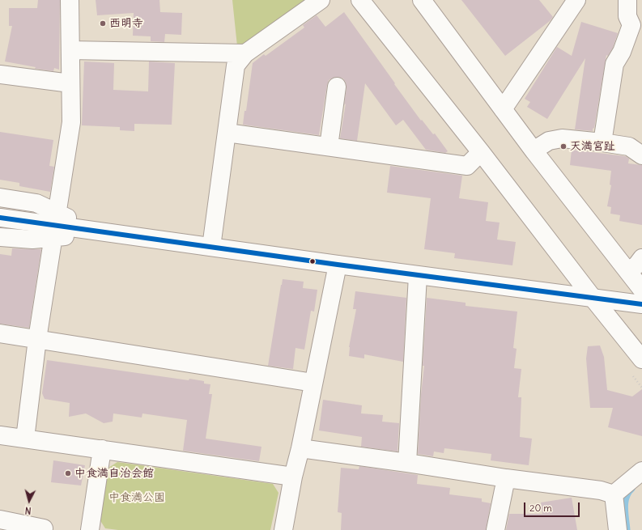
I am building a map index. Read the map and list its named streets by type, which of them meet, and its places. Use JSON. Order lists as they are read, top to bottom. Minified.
{"parks":["中食満公園"],"places":["西明寺","天満宮趾","中食満自治会館"],"scale_bar":"20 m","north":"bottom"}
